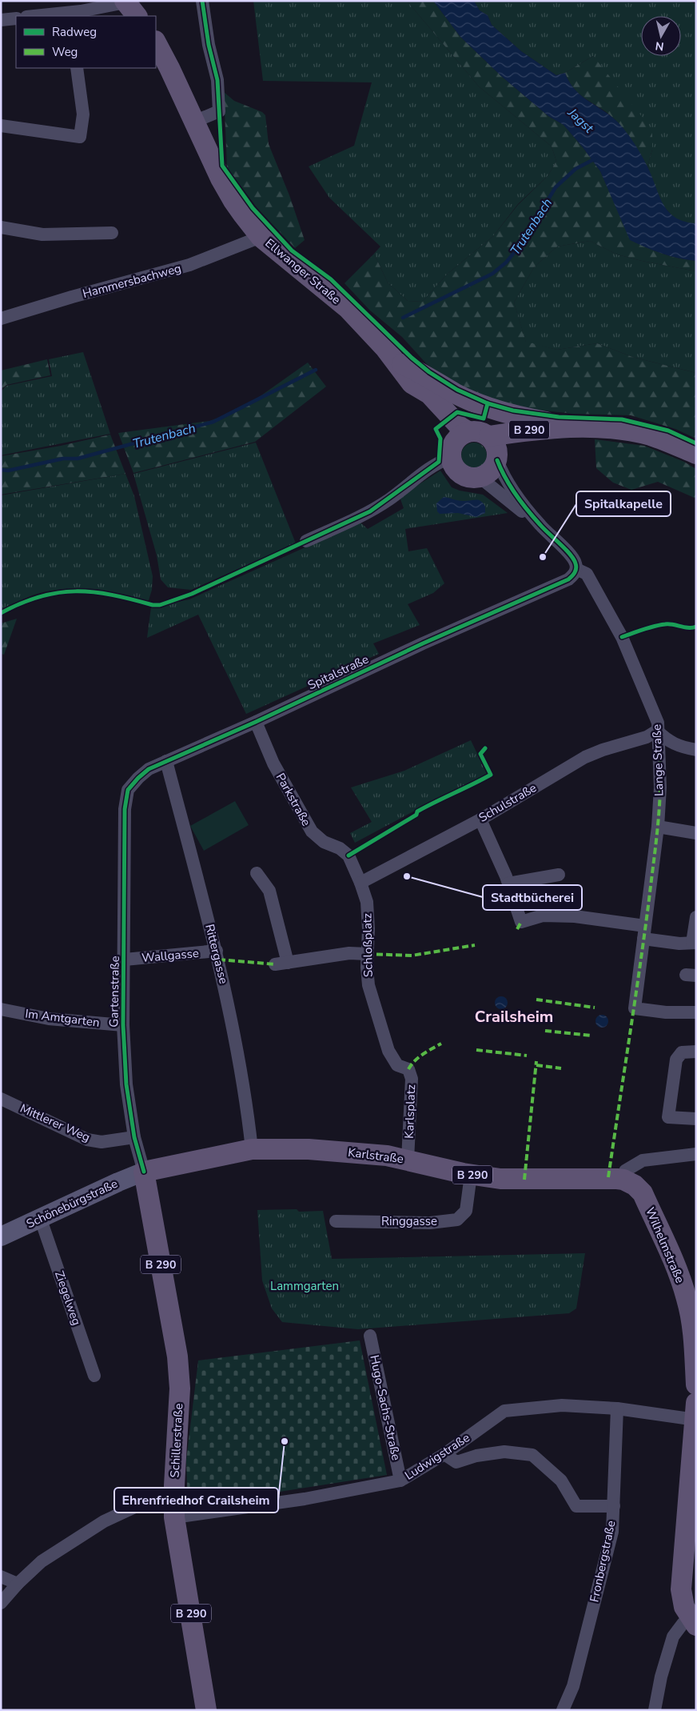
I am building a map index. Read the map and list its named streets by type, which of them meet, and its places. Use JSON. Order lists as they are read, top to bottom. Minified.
{"streets":{"main road":["Ellwanger Straße","B 290","Karlstraße","Schönebürgstraße","Wilhelmstraße","Schillerstraße"],"street":["Hammersbachweg","Spitalstraße","Lange Straße","Parkstraße","Schulstraße","Schloßplatz","Rittergasse","Wallgasse","Gartenstraße","Im Amtgarten","Karlsplatz","Mittlerer Weg","Ringgasse","Ziegelweg","Hugo-Sachs-Straße","Ludwigstraße","Fronbergstraße"]},"crossings":[["Ellwanger Straße","Hammersbachweg"],["Ellwanger Straße","B 290"],["Ellwanger Straße","Lange Straße"],["B 290","Lange Straße"],["Spitalstraße","Lange Straße"],["Spitalstraße","Parkstraße"],["Spitalstraße","Rittergasse"],["Spitalstraße","Gartenstraße"],["Lange Straße","Schulstraße"],["Parkstraße","Schulstraße"],["Parkstraße","Schloßplatz"],["Schulstraße","Schloßplatz"],["Schloßplatz","Karlsplatz"],["Rittergasse","Wallgasse"],["Rittergasse","Karlstraße"],["Wallgasse","Gartenstraße"],["Gartenstraße","Im Amtgarten"],["Gartenstraße","Mittlerer Weg"],["Gartenstraße","Karlstraße"],["Gartenstraße","Schönebürgstraße"],["Gartenstraße","Schillerstraße"],["Karlsplatz","Karlstraße"],["Karlstraße","Schönebürgstraße"],["Karlstraße","Ringgasse"],["Karlstraße","Wilhelmstraße"],["Karlstraße","Schillerstraße"],["Schönebürgstraße","Ziegelweg"],["Schönebürgstraße","Schillerstraße"],["Hugo-Sachs-Straße","Ludwigstraße"],["Schillerstraße","Ludwigstraße"],["Ludwigstraße","Fronbergstraße"]],"districts":["Crailsheim"],"water":["Jagst","Trutenbach"],"parks":["Lammgarten"],"places":["Spitalkapelle","Stadtbücherei","Ehrenfriedhof Crailsheim"],"legend":["Radweg","Weg"],"north":"bottom"}
